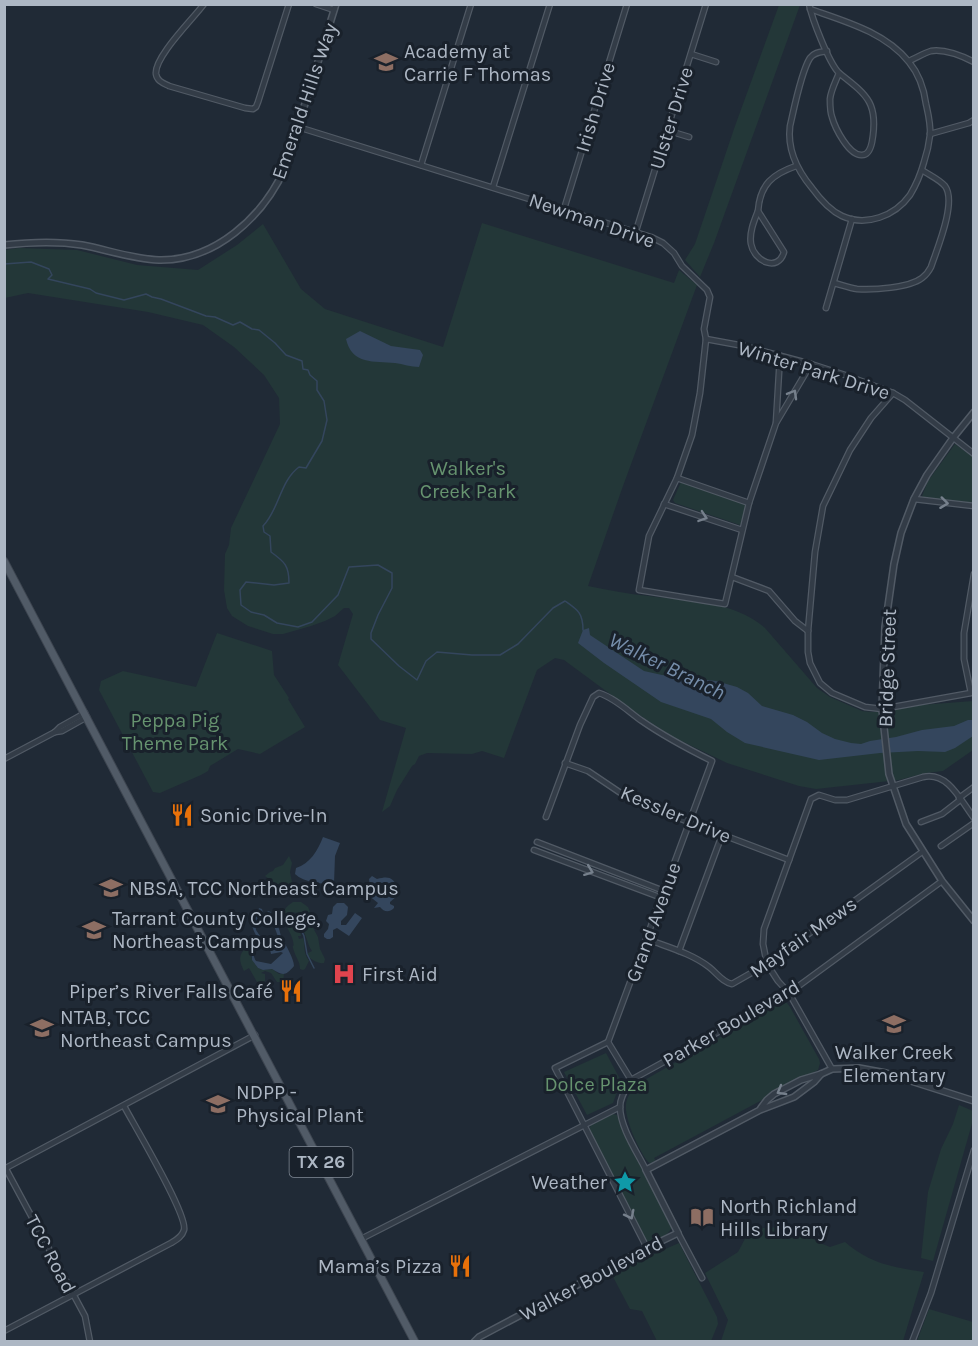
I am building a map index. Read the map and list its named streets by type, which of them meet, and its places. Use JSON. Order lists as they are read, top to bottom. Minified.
{"streets":{"main road":["TX 26"],"street":["Emerald Hills Way","Irish Drive","Ulster Drive","Newman Drive","Winter Park Drive","Bridge Street","Kessler Drive","Grand Avenue","Mayfair Mews","Parker Boulevard","TCC Road","Walker Boulevard"]},"crossings":[["Emerald Hills Way","Newman Drive"],["Irish Drive","Newman Drive"],["Ulster Drive","Newman Drive"],["Newman Drive","Winter Park Drive"],["Winter Park Drive","Bridge Street"],["Bridge Street","Mayfair Mews"],["Bridge Street","Parker Boulevard"],["Kessler Drive","Grand Avenue"],["Grand Avenue","Mayfair Mews"]],"water":["Walker Branch"],"parks":["Walker's Creek Park","Peppa Pig Theme Park","Dolce Plaza"],"places":{"school or university":["Academy at Carrie F Thomas","NBSA, TCC Northeast Campus","Tarrant County College, Northeast Campus","Walker Creek Elementary","NTAB, TCC Northeast Campus","NDPP - Physical Plant"],"restaurant":["Sonic Drive-In","Piper’s River Falls Café","Mama’s Pizza"],"hospital":["First Aid"],"place":["Weather"],"library":["North Richland Hills Library"]}}
